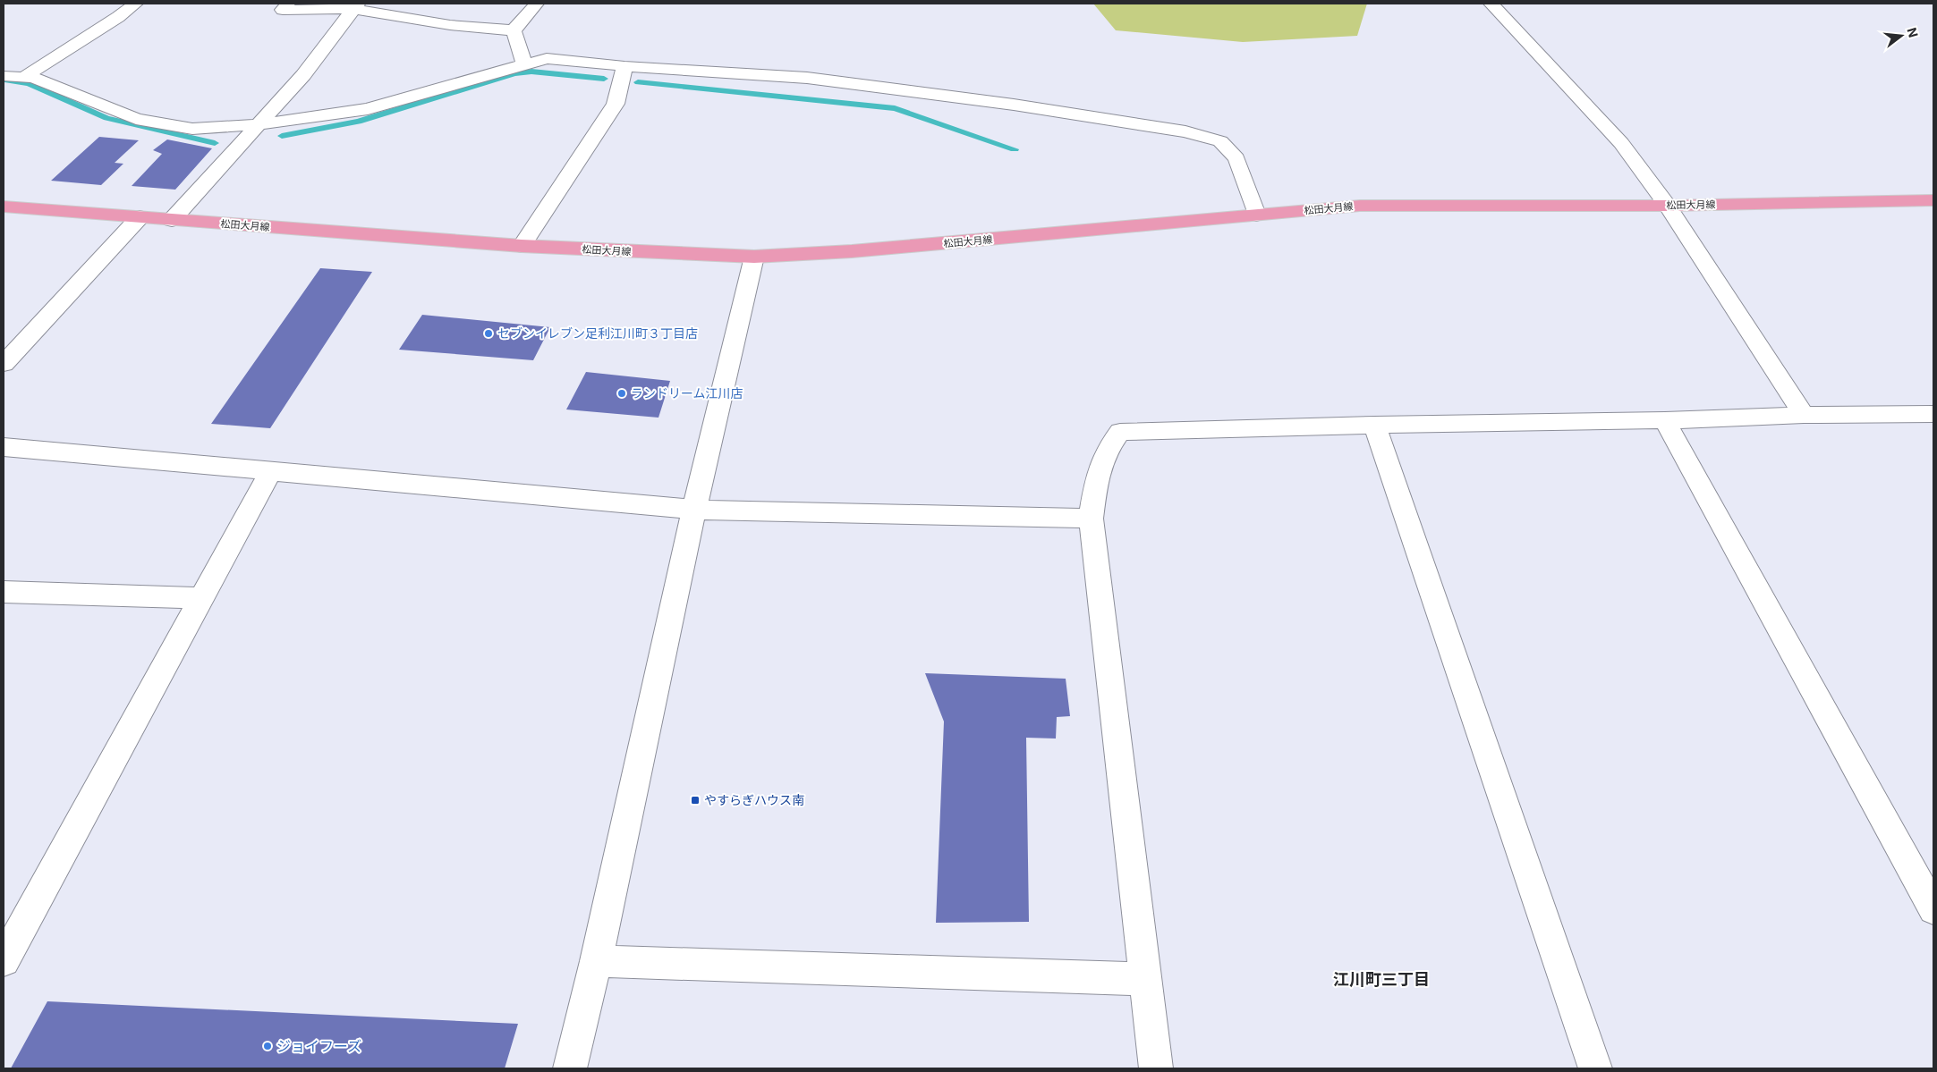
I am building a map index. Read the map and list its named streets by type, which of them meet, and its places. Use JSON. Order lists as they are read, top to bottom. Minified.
{"streets":{"main road":["松田大月線"]},"districts":["江川町三丁目"],"places":{"other":["セブンイレブン足利江川町３丁目店","ランドリーム江川店","ジョイフーズ"],"transit":["やすらぎハウス南"]},"north":"right"}
